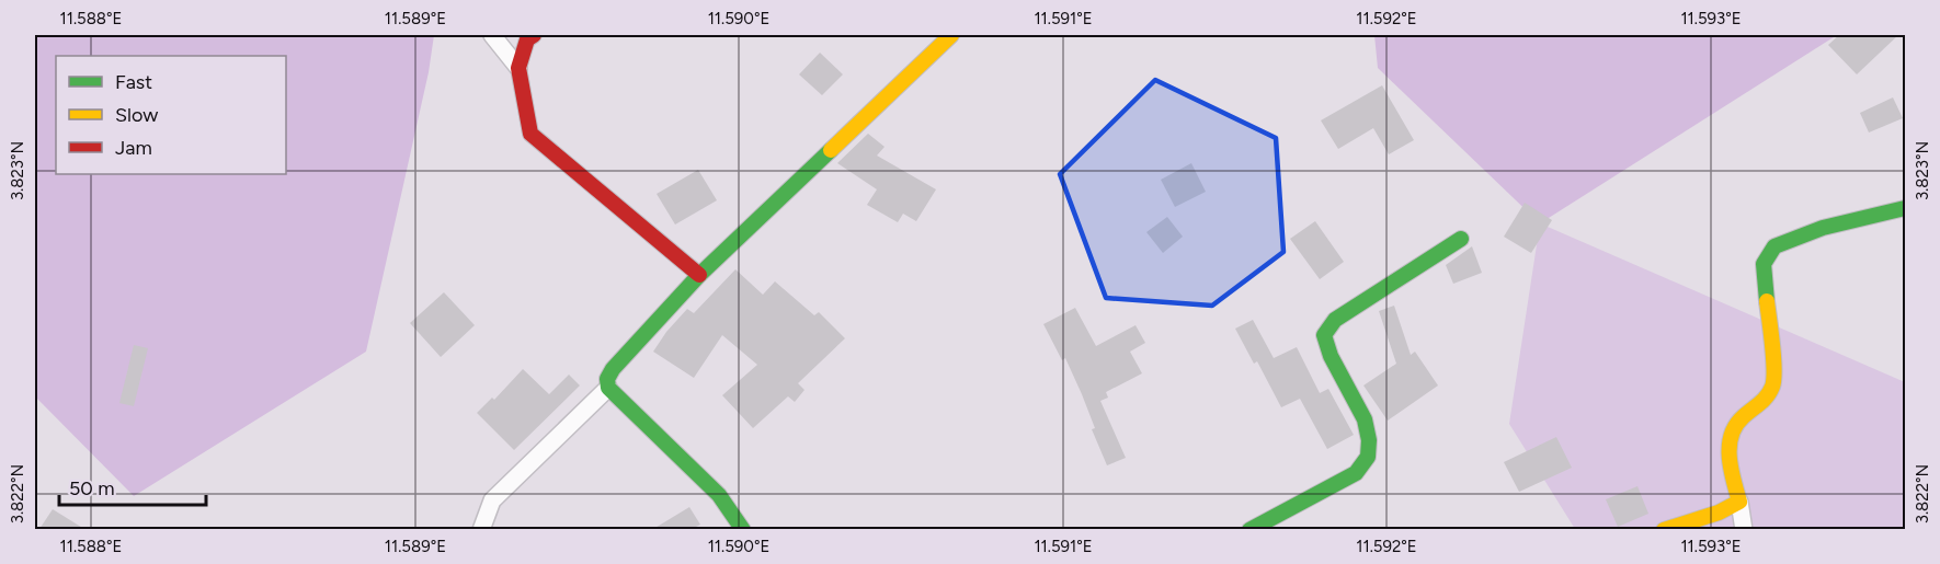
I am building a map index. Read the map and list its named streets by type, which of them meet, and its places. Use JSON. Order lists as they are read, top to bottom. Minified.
{"legend":["Fast","Slow","Jam"],"scale_bar":"50 m","coordinates":["11.588°E","11.589°E","11.590°E","11.591°E","11.592°E","11.593°E","3.823°N","3.822°N"]}
